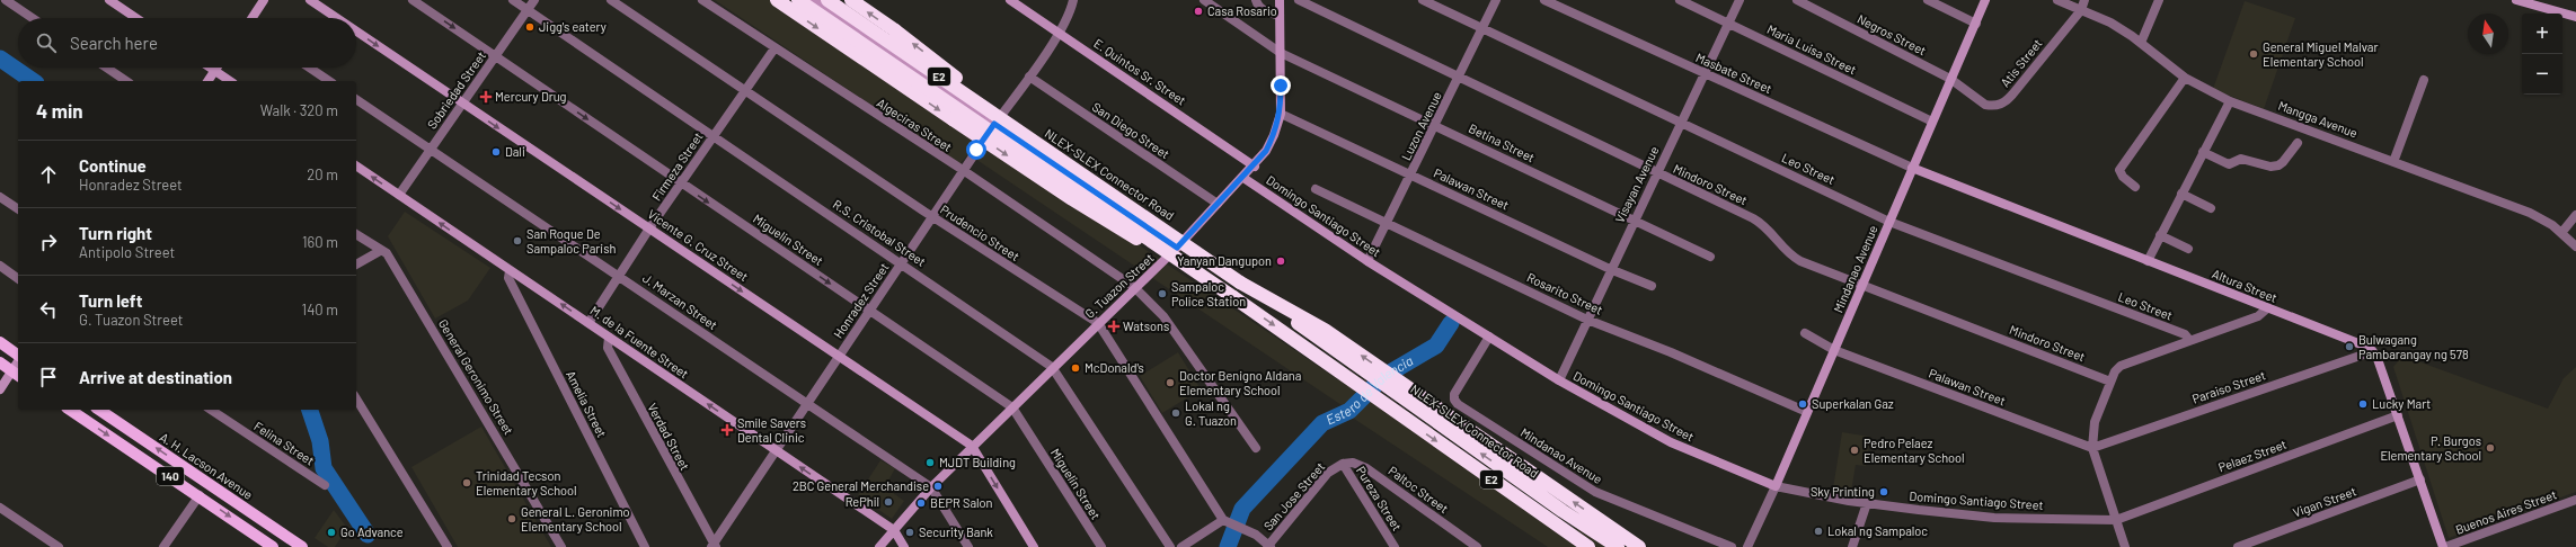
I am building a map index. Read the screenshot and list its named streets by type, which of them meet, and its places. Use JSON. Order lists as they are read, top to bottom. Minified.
{"streets":{"highway":["E2","NLEX-SLEX Connector Road"],"main road":["A. H. Lacson Avenue","140"],"street":["Negros Street","Maria Luisa Street","Atis Street","E. Quintos Sr. Street","Masbate Street","Sobriedad Street","Mangga Avenue","Algeciras Street","Luzon Avenue","San Diego Street","Betina Street","Firmeza Street","Leo Street","Visayan Avenue","Mindoro Street","Palawan Street","Domingo Santiago Street","R.S. Cristobal Street","Prudencio Street","Miguelin Street","Vicente G. Cruz Street","Mindanao Avenue","G. Tuazon Street","Altura Street","Rosarito Street","Honradez Street","J. Marzan Street","M. de la Fuente Street","General Geronimo Street","Paraiso Street","Amelia Street","Verdad Street","Felina Street","Pelaez Street","Paltoc Street","San Jose Street","Pureza Street","Vigan Street","Buenos Aires Street"]},"crossings":[["Negros Street","Atis Street"],["Negros Street","Mindanao Avenue"],["Maria Luisa Street","Visayan Avenue"],["Maria Luisa Street","Mindanao Avenue"],["Atis Street","Mangga Avenue"],["Atis Street","Mindanao Avenue"],["E. Quintos Sr. Street","G. Tuazon Street"],["E. Quintos Sr. Street","Honradez Street"],["Masbate Street","Visayan Avenue"],["Masbate Street","Mindanao Avenue"],["Masbate Street","Altura Street"],["Sobriedad Street","R.S. Cristobal Street"],["Sobriedad Street","Miguelin Street"],["Sobriedad Street","Vicente G. Cruz Street"],["Sobriedad Street","J. Marzan Street"],["Sobriedad Street","M. de la Fuente Street"],["Algeciras Street","Firmeza Street"],["Algeciras Street","G. Tuazon Street"],["Algeciras Street","Honradez Street"],["Luzon Avenue","Betina Street"],["Luzon Avenue","Leo Street"],["Luzon Avenue","Mindoro Street"],["Luzon Avenue","Palawan Street"],["Luzon Avenue","Domingo Santiago Street"],["Luzon Avenue","Rosarito Street"],["San Diego Street","G. Tuazon Street"],["San Diego Street","Honradez Street"],["Betina Street","Visayan Avenue"],["Betina Street","G. Tuazon Street"],["Firmeza Street","R.S. Cristobal Street"],["Firmeza Street","Prudencio Street"],["Firmeza Street","Miguelin Street"],["Firmeza Street","Vicente G. Cruz Street"],["Firmeza Street","J. Marzan Street"],["Firmeza Street","M. de la Fuente Street"],["Leo Street","Visayan Avenue"],["Leo Street","Mindanao Avenue"],["Visayan Avenue","Mindoro Street"],["Visayan Avenue","Palawan Street"],["Visayan Avenue","Domingo Santiago Street"],["Visayan Avenue","Rosarito Street"],["Mindoro Street","Mindanao Avenue"],["Palawan Street","Mindanao Avenue"],["Palawan Street","G. Tuazon Street"],["Palawan Street","Paraiso Street"],["Domingo Santiago Street","Mindanao Avenue"],["Domingo Santiago Street","G. Tuazon Street"],["Domingo Santiago Street","Pelaez Street"],["R.S. Cristobal Street","G. Tuazon Street"],["R.S. Cristobal Street","Honradez Street"],["Prudencio Street","G. Tuazon Street"],["Prudencio Street","Honradez Street"],["Miguelin Street","G. Tuazon Street"],["Miguelin Street","Honradez Street"],["Vicente G. Cruz Street","G. Tuazon Street"],["Vicente G. Cruz Street","Honradez Street"],["Mindanao Avenue","Altura Street"],["Mindanao Avenue","Rosarito Street"],["G. Tuazon Street","J. Marzan Street"],["G. Tuazon Street","M. de la Fuente Street"],["Altura Street","Paraiso Street"],["Honradez Street","J. Marzan Street"],["Honradez Street","M. de la Fuente Street"],["Honradez Street","Verdad Street"],["M. de la Fuente Street","Amelia Street"],["M. de la Fuente Street","Verdad Street"],["Paltoc Street","San Jose Street"],["Paltoc Street","Pureza Street"],["San Jose Street","Pureza Street"]],"one_way":["Miguelin Street","Vicente G. Cruz Street","M. de la Fuente Street"],"water":["Estero de Valencia"],"places":{"other":["Casa Rosario","Jigg's eatery","General Miguel Malvar Elementary School","Dali","San Roque De Sampaloc Parish","Yanyan Dangupon","Sampaloc Police Station","Bulwagang Pambarangay ng 578","McDonald's","Doctor Benigno Aldana Elementary School","Superkalan Gaz","Lucky Mart","Lokal ng G. Tuazon","P. Burgos Elementary School","Pedro Pelaez Elementary School","MJDT Building","Trinidad Tecson Elementary School","2BC General Merchandise","Sky Printing","RePhil","BEPR Salon","General L. Geronimo Elementary School","Lokal ng Sampaloc","Go Advance","Security Bank"],"health":["Mercury Drug","Watsons","Smile Savers Dental Clinic"]},"north":"top","page":{"map_buttons":["+","−"],"search":"Search here","heading":["4 min","Walk · 320 m"],"list":[["Continue","Honradez Street","20 m"],["Turn right","Antipolo Street","160 m"],["Turn left","G. Tuazon Street","140 m"],"Arrive at destination"]}}
